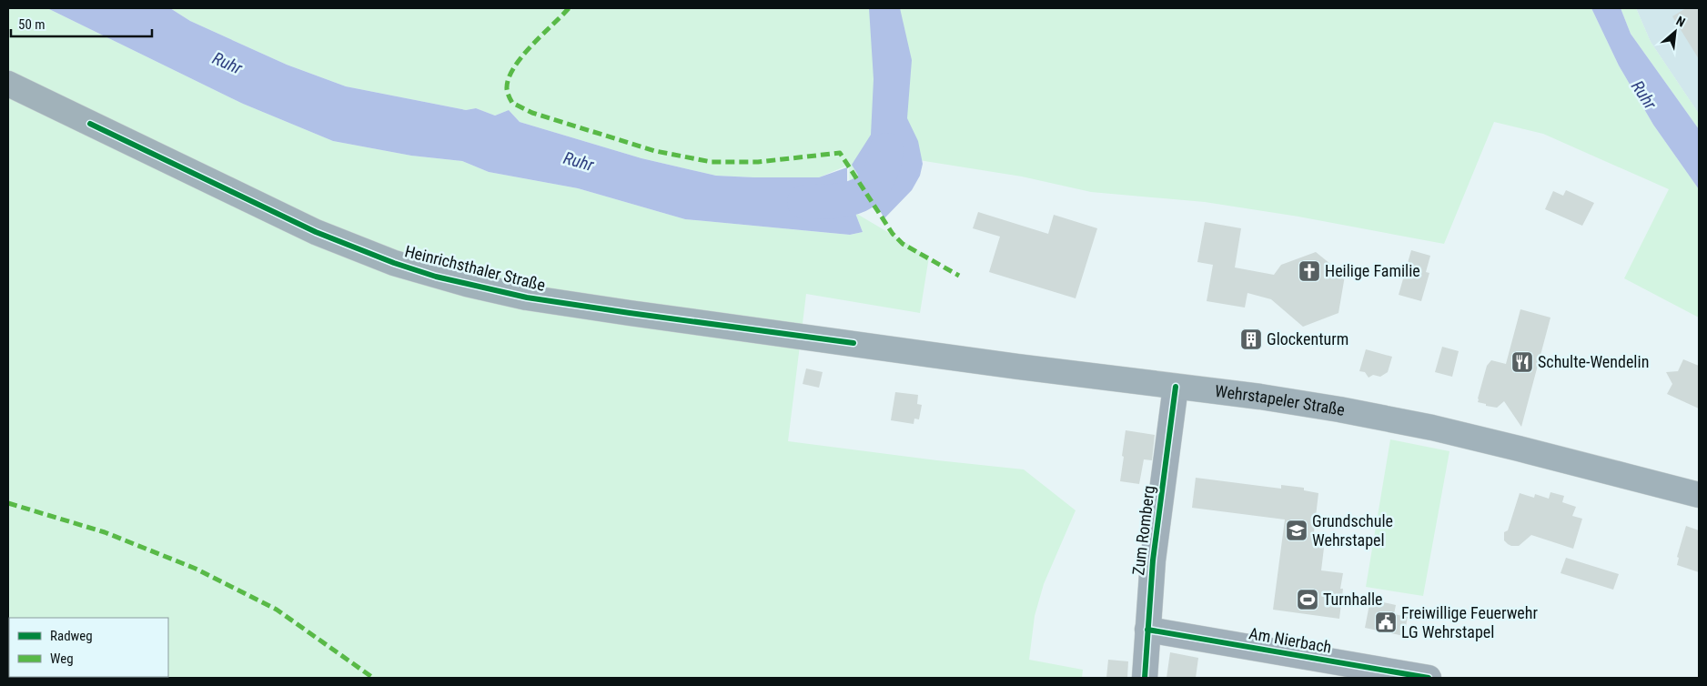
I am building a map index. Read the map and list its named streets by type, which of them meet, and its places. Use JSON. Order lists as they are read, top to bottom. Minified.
{"streets":{"main road":["Heinrichsthaler Straße","Wehrstapeler Straße"],"street":["Zum Romberg","Am Nierbach"]},"crossings":[["Heinrichsthaler Straße","Wehrstapeler Straße"],["Wehrstapeler Straße","Zum Romberg"],["Zum Romberg","Am Nierbach"]],"water":["Ruhr"],"places":{"church":["Heilige Familie"],"building":["Glockenturm"],"restaurant":["Schulte-Wendelin"],"school or university":["Grundschule Wehrstapel"],"sports":["Turnhalle"],"public building":["Freiwillige Feuerwehr LG Wehrstapel"]},"legend":["Radweg","Weg"],"scale_bar":"50 m","north":"top right"}
